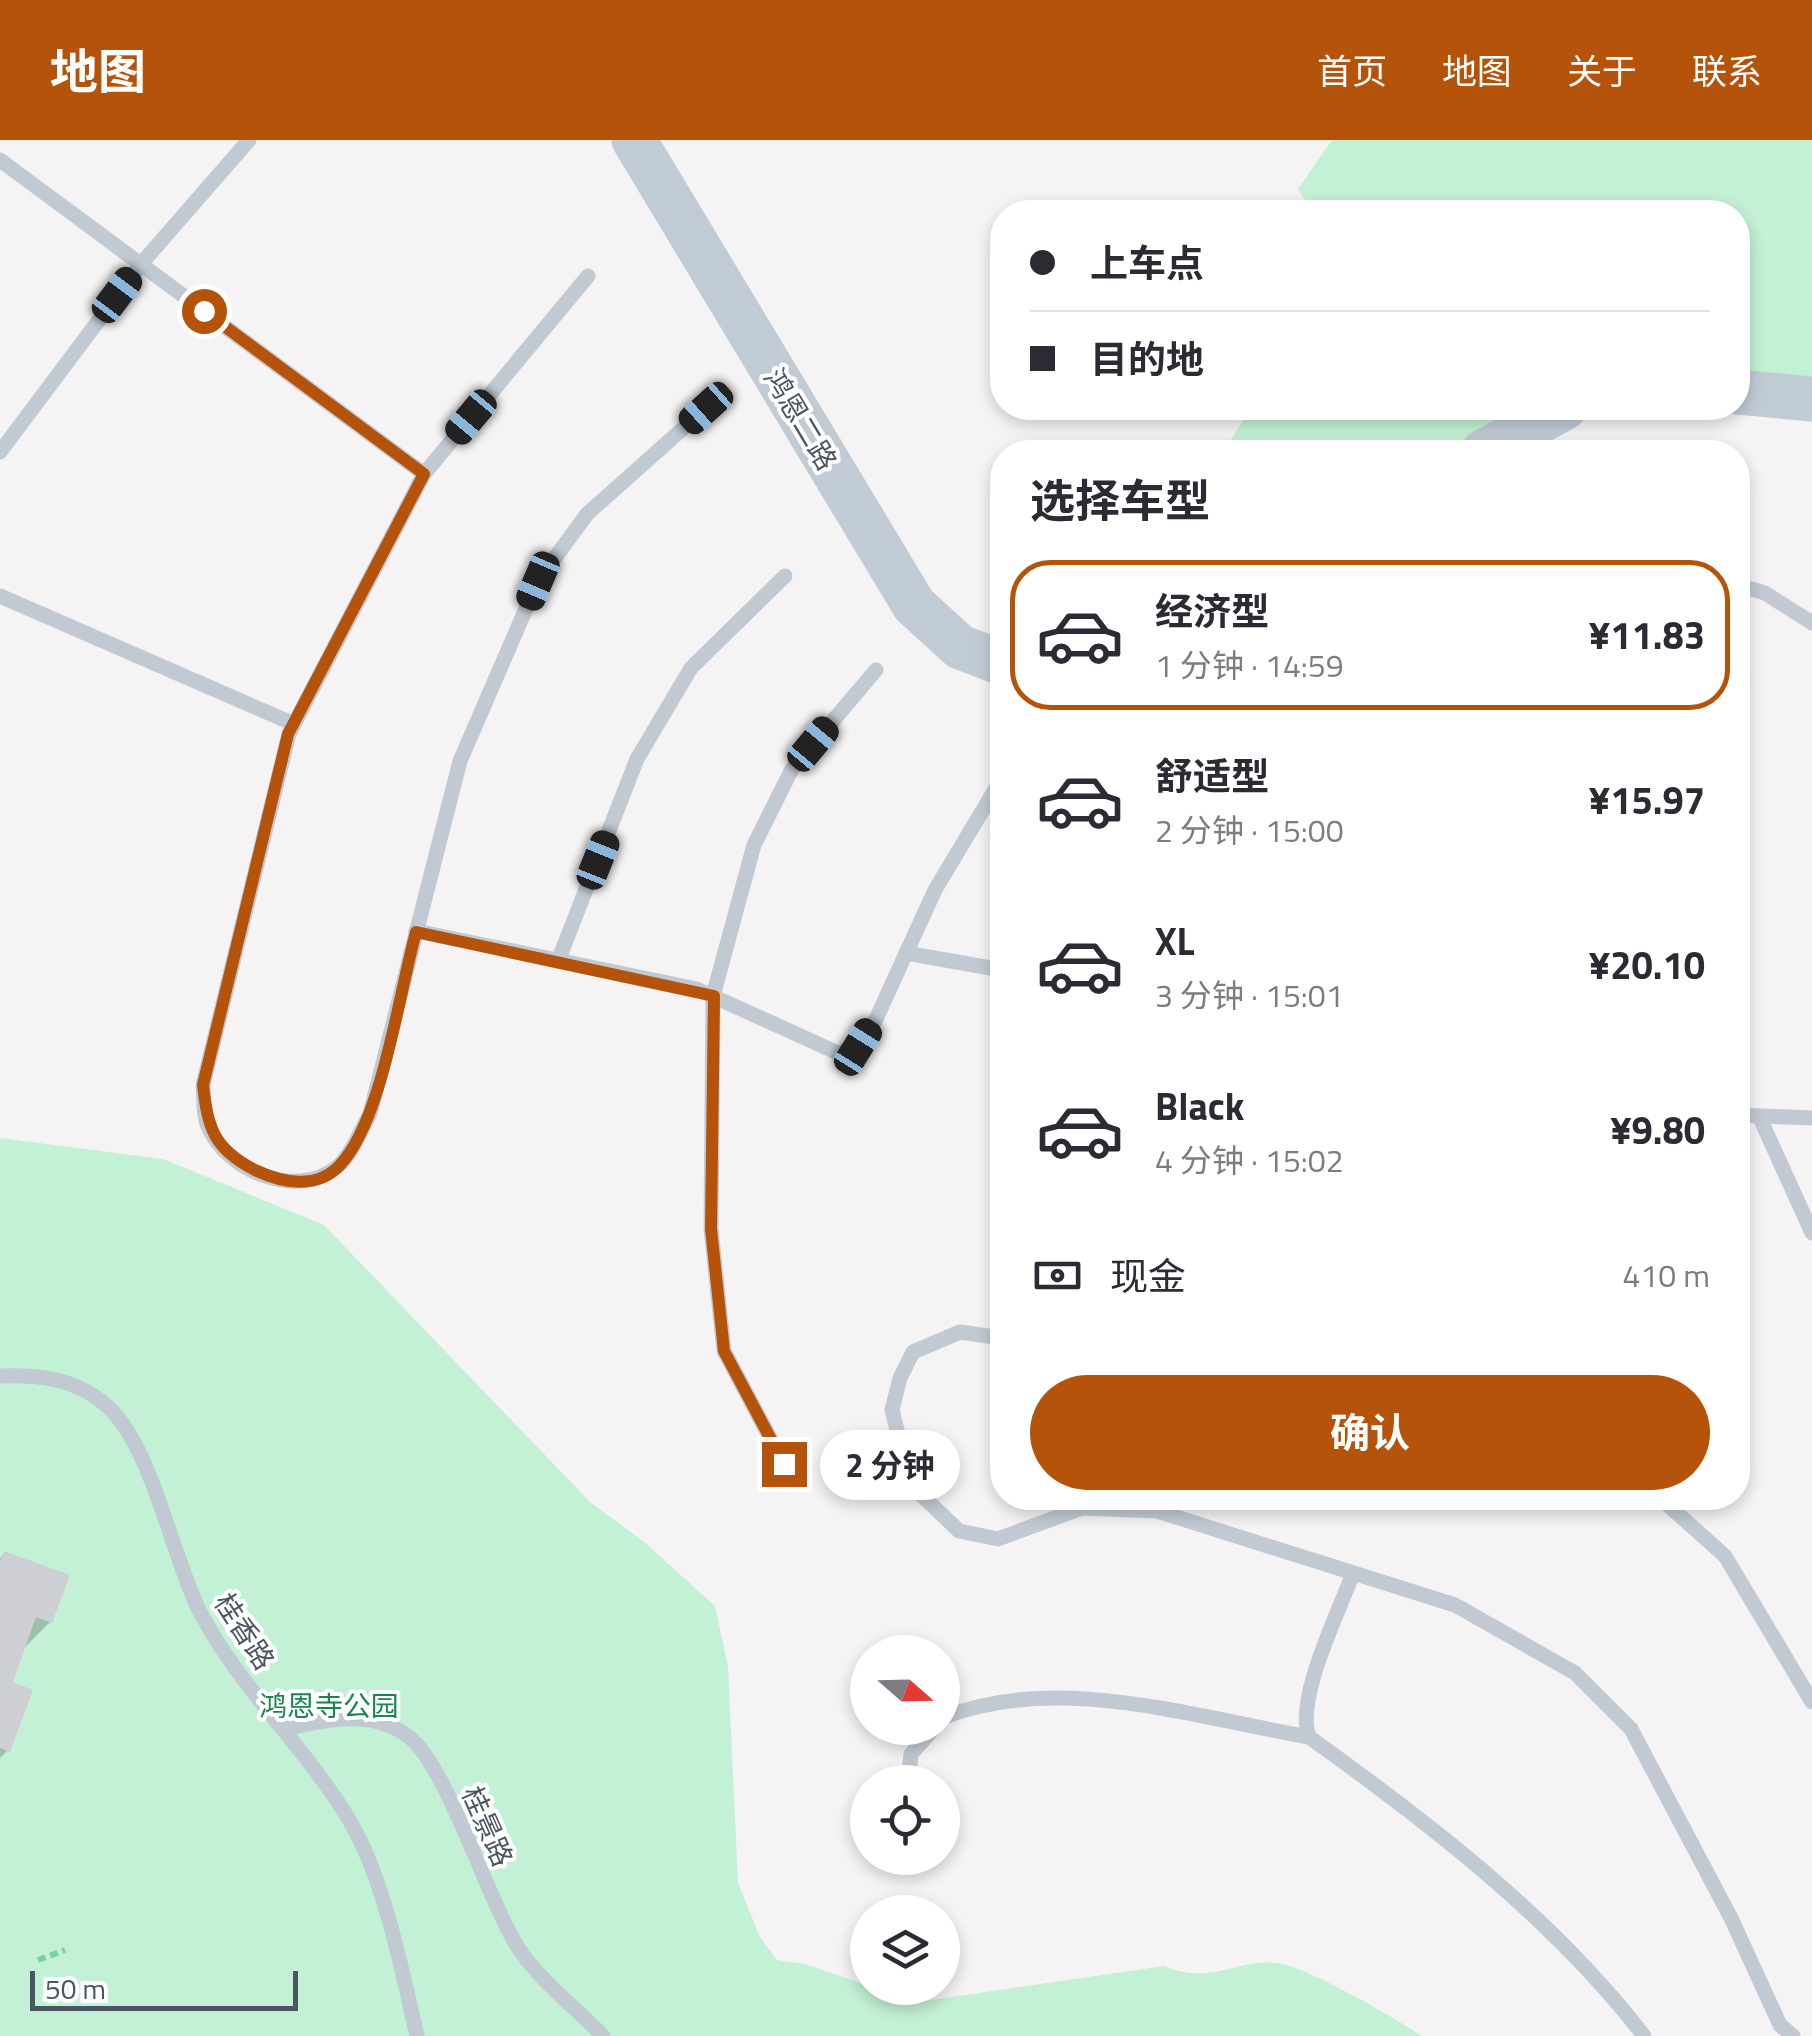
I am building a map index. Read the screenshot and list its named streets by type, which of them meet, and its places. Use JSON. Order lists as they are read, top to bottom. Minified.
{"streets":{"street":["鸿恩二路"],"lane":["桂香路","桂景路"]},"crossings":[["桂香路","桂景路"]],"parks":["鸿恩寺公园"],"scale_bar":"50 m","north":"right","page":{"header":"地图","nav":["首页","地图","关于","联系"],"banner":["上车点","目的地"],"heading":"选择车型","list":[{"name":"经济型","note":"1 分钟 · 14:59","value":"¥11.83"},{"name":"舒适型","note":"2 分钟 · 15:00","value":"¥15.97"},{"name":"XL","note":"3 分钟 · 15:01","value":"¥20.10"},{"name":"Black","note":"4 分钟 · 15:02","value":"¥9.80"}],"pay":["现金","410 m"],"buttons":"确认","bubble":"2 分钟","scale":"50 m"}}
